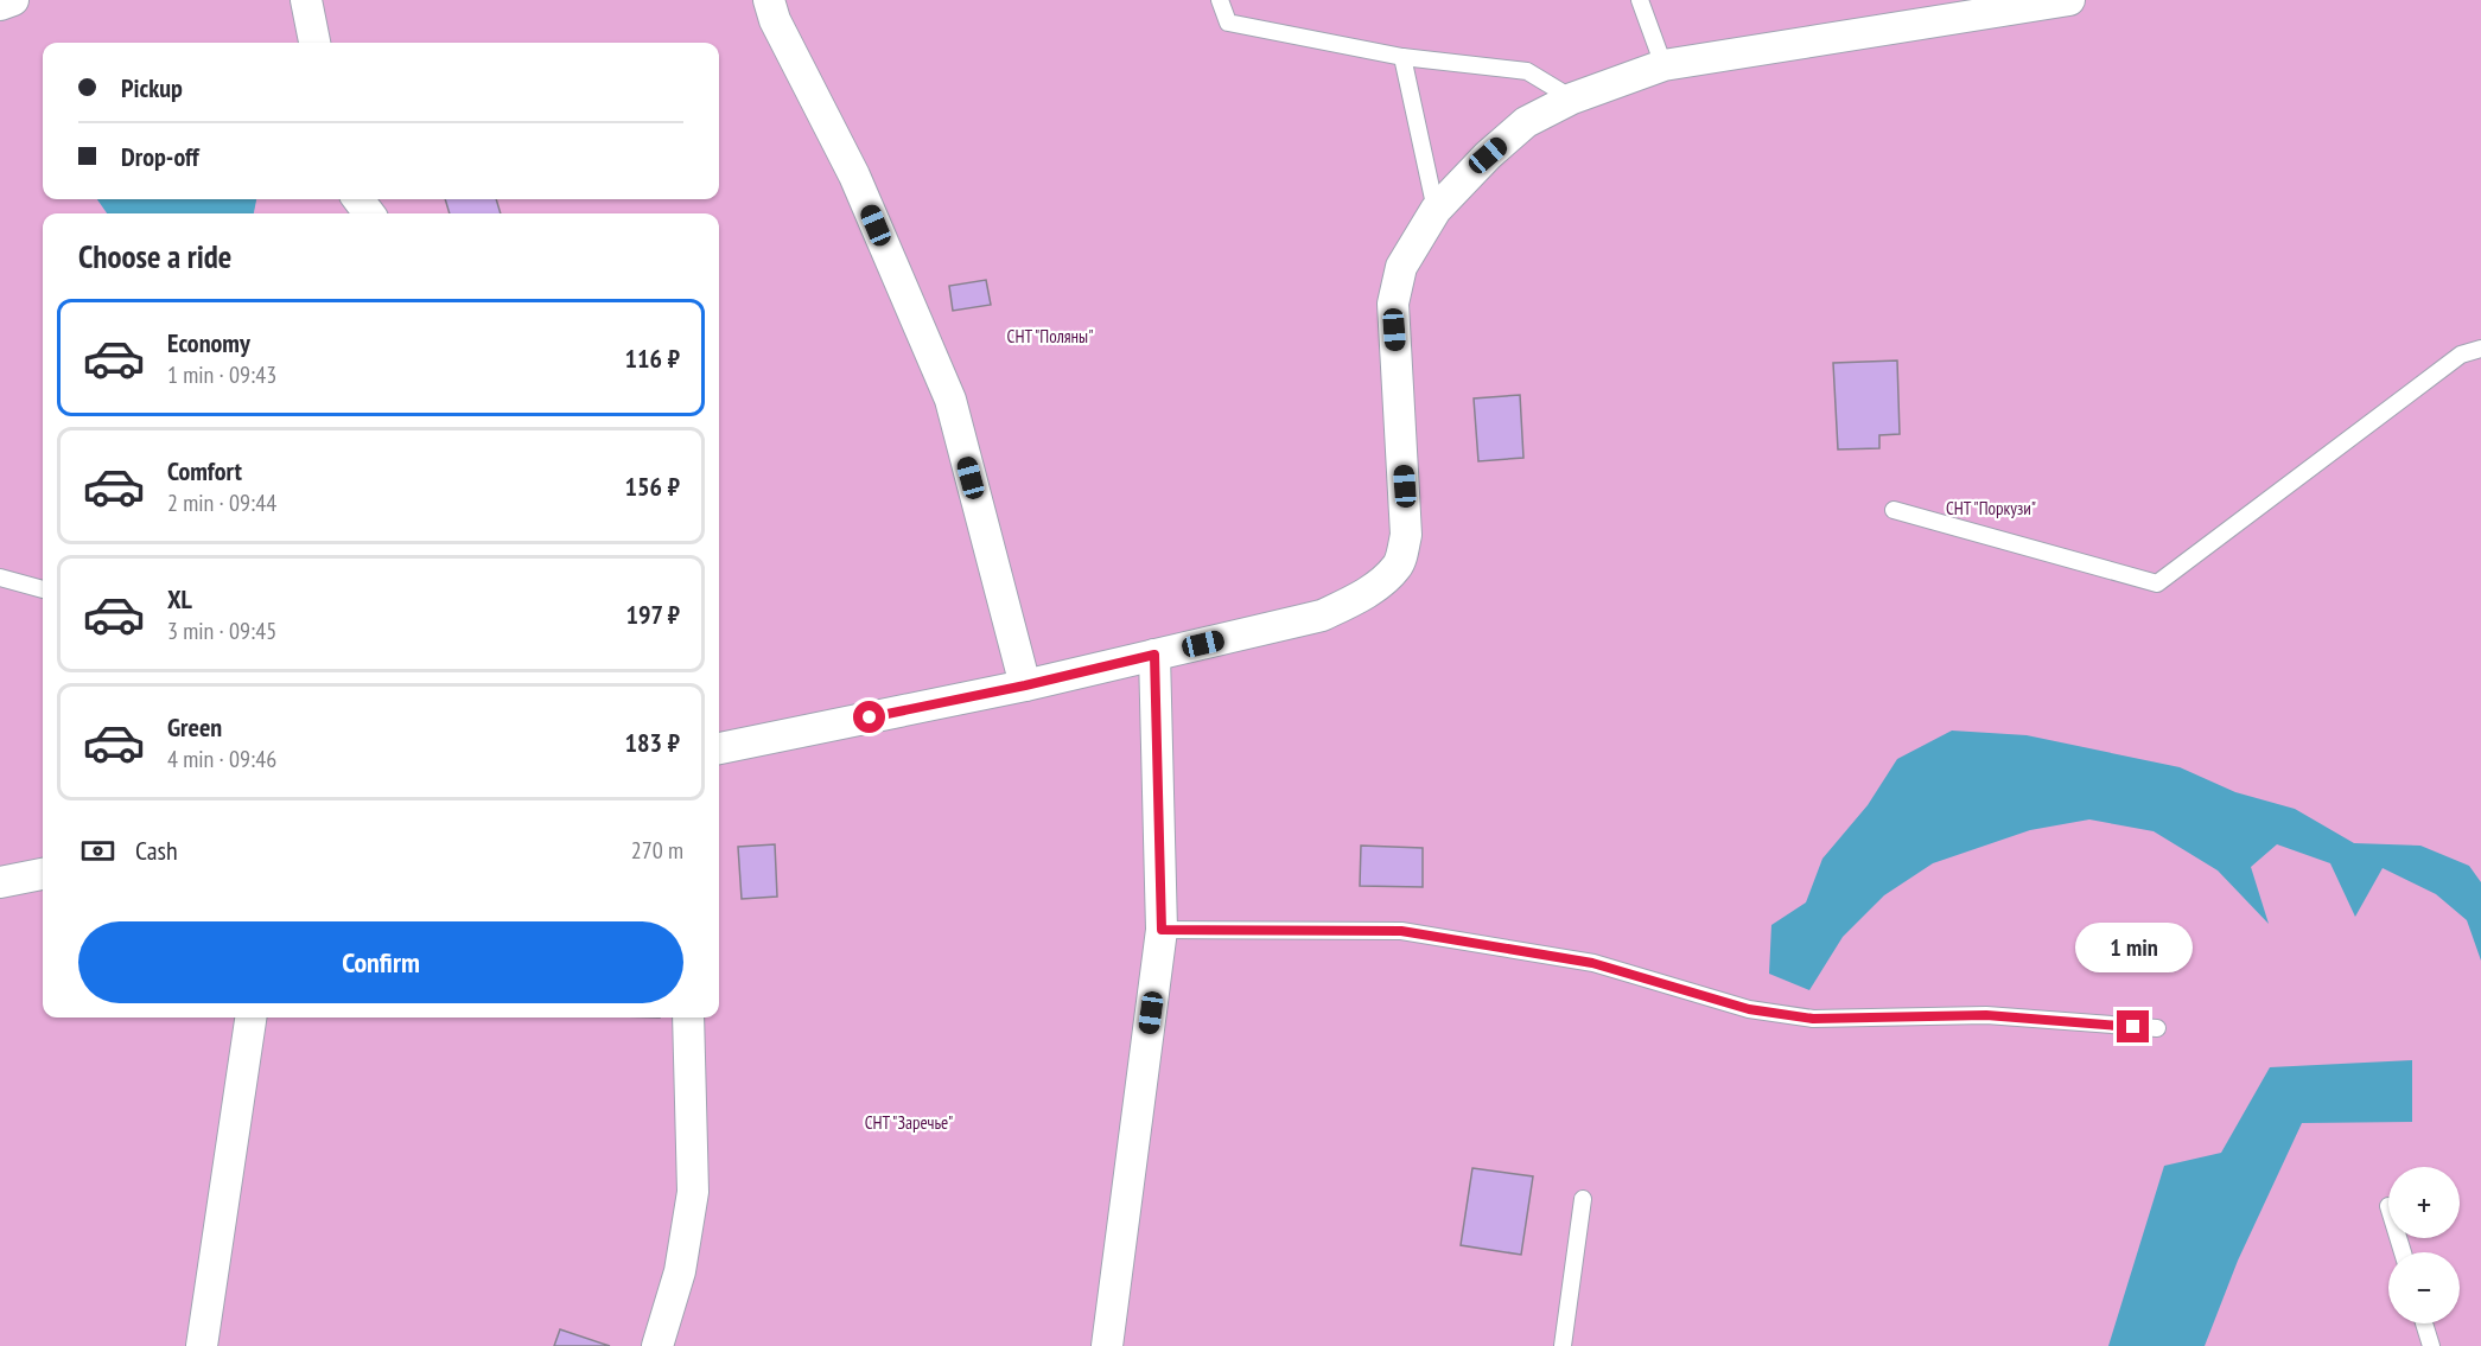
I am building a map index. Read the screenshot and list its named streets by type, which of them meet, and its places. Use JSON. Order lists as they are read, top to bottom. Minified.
{"parks":["СНТ \"Поляны\"","СНТ \"Поркузи\"","СНТ \"Заречье\""],"page":{"banner":["Pickup","Drop-off"],"heading":"Choose a ride","list":[{"name":"Economy","note":"1 min · 09:43","value":"116 ₽"},{"name":"Comfort","note":"2 min · 09:44","value":"156 ₽"},{"name":"XL","note":"3 min · 09:45","value":"197 ₽"},{"name":"Green","note":"4 min · 09:46","value":"183 ₽"}],"pay":["Cash","270 m"],"buttons":"Confirm","bubble":"1 min","map_buttons":["+","−"]}}
